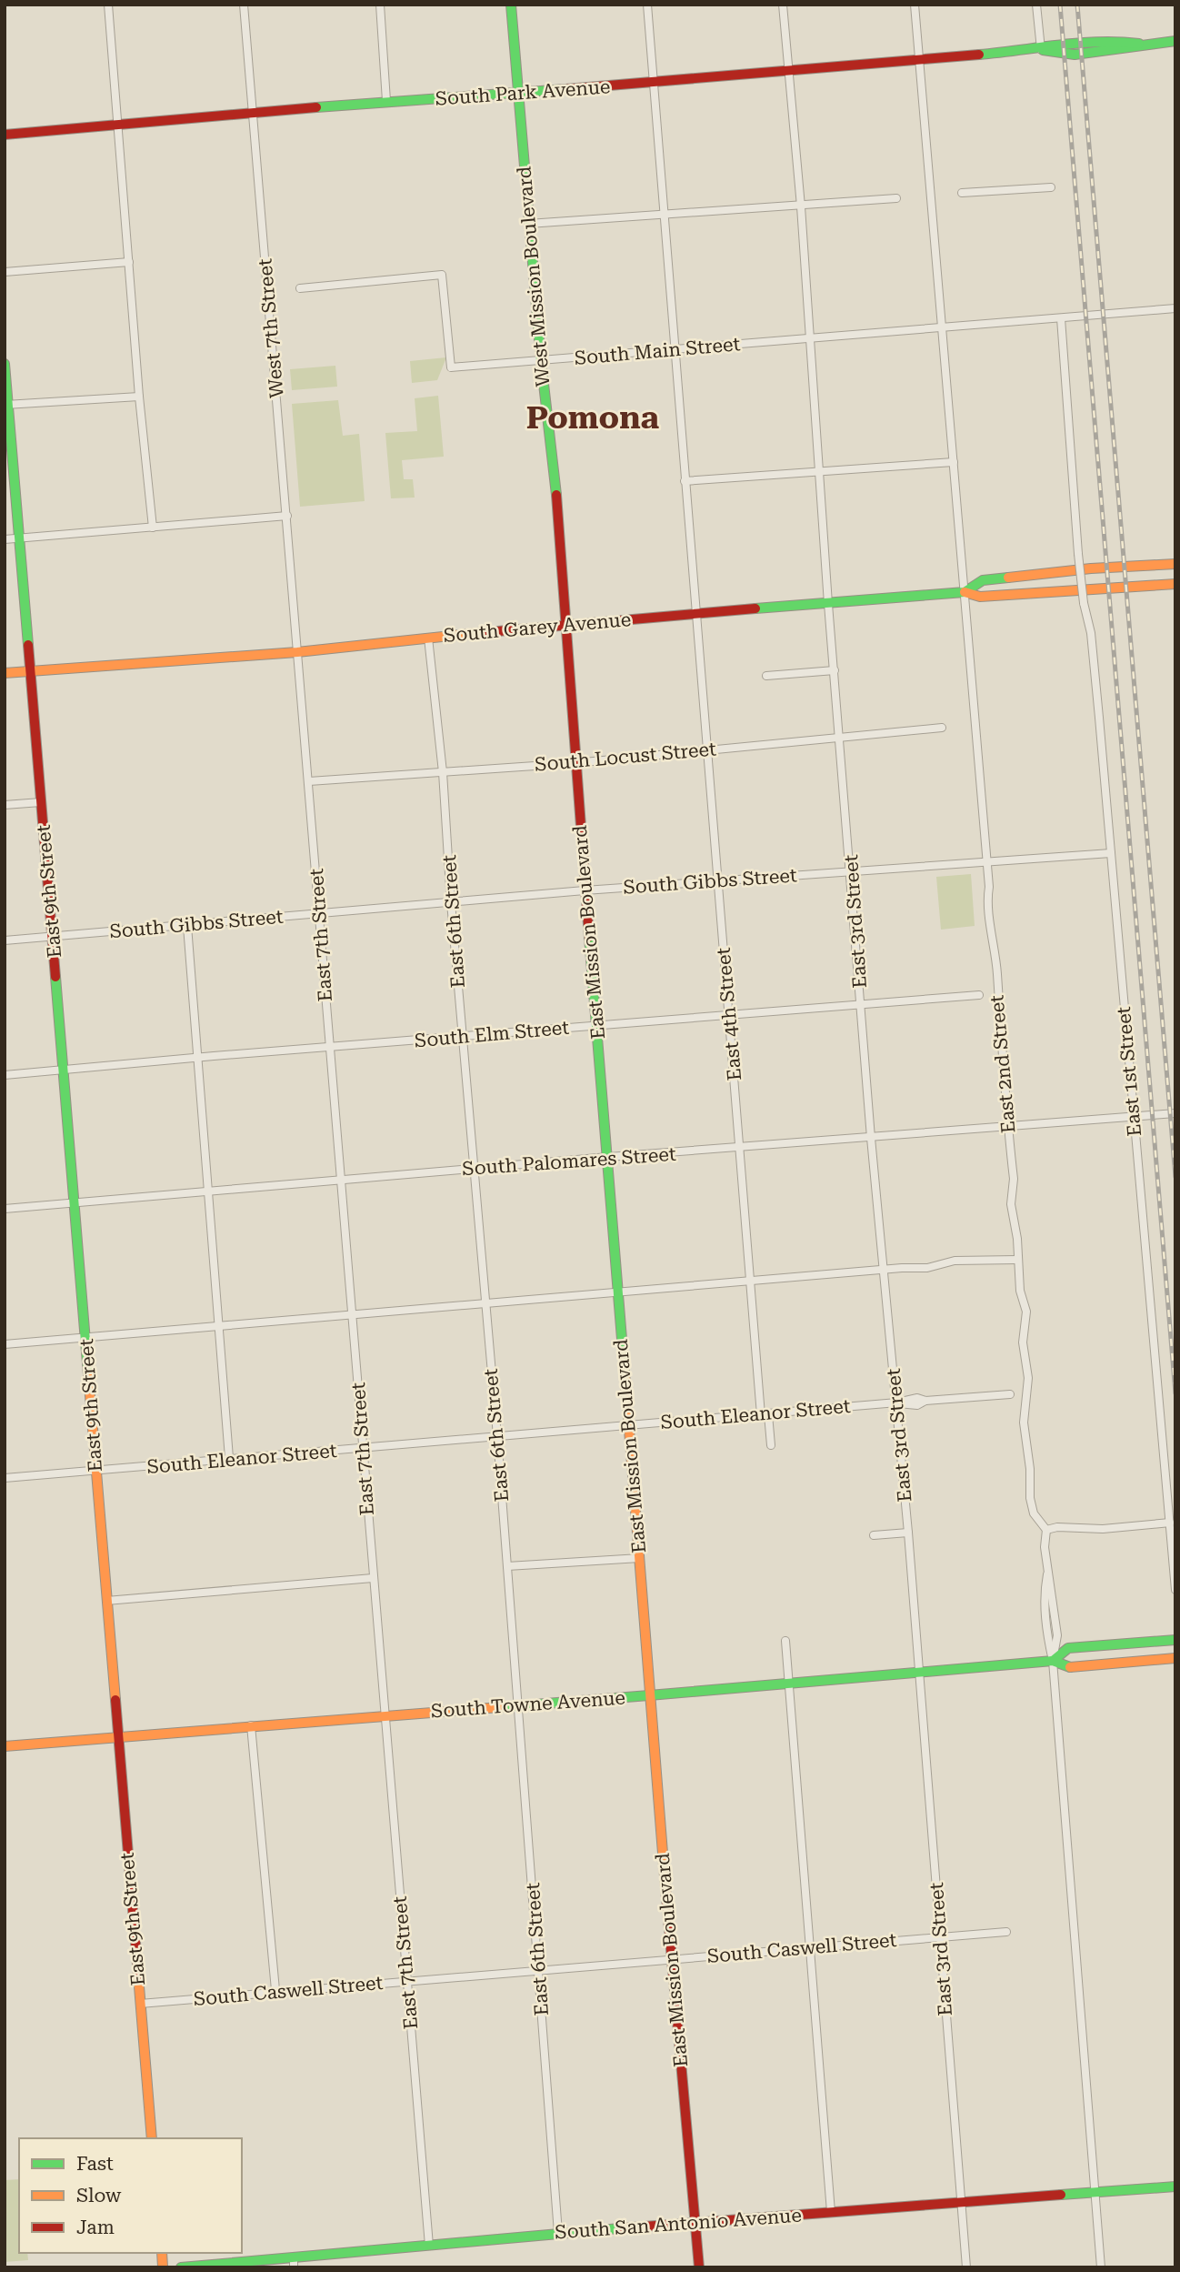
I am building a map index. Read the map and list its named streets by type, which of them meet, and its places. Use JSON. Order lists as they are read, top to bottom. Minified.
{"streets":{"main road":["South Park Avenue","West Mission Boulevard","South Garey Avenue","East 9th Street","East Mission Boulevard","South Towne Avenue","South San Antonio Avenue"],"street":["West 7th Street","South Main Street","South Locust Street","South Gibbs Street","East 6th Street","East 3rd Street","East 7th Street","East 4th Street","South Elm Street","East 2nd Street","East 1st Street","South Palomares Street","South Eleanor Street","South Caswell Street"]},"crossings":[["South Park Avenue","West Mission Boulevard"],["South Park Avenue","West 7th Street"],["South Park Avenue","East 3rd Street"],["South Park Avenue","East 4th Street"],["South Park Avenue","East 2nd Street"],["West Mission Boulevard","South Main Street"],["West Mission Boulevard","South Garey Avenue"],["West Mission Boulevard","East Mission Boulevard"],["West 7th Street","South Garey Avenue"],["West 7th Street","East 7th Street"],["South Main Street","East 3rd Street"],["South Main Street","East 4th Street"],["South Main Street","East 2nd Street"],["South Main Street","East 1st Street"],["South Garey Avenue","East 9th Street"],["South Garey Avenue","East 6th Street"],["South Garey Avenue","East 3rd Street"],["South Garey Avenue","East Mission Boulevard"],["South Garey Avenue","East 7th Street"],["South Garey Avenue","East 4th Street"],["South Garey Avenue","East 2nd Street"],["South Locust Street","East 6th Street"],["South Locust Street","East 3rd Street"],["South Locust Street","East Mission Boulevard"],["South Locust Street","East 7th Street"],["South Locust Street","East 4th Street"],["South Gibbs Street","East 9th Street"],["South Gibbs Street","East 6th Street"],["South Gibbs Street","East 3rd Street"],["South Gibbs Street","East Mission Boulevard"],["South Gibbs Street","East 7th Street"],["South Gibbs Street","East 4th Street"],["South Gibbs Street","East 2nd Street"],["South Gibbs Street","East 1st Street"],["East 9th Street","South Elm Street"],["East 9th Street","South Palomares Street"],["East 9th Street","South Eleanor Street"],["East 9th Street","South Towne Avenue"],["East 9th Street","South Caswell Street"],["East 6th Street","South Elm Street"],["East 6th Street","South Palomares Street"],["East 6th Street","South Eleanor Street"],["East 6th Street","South Towne Avenue"],["East 6th Street","South Caswell Street"],["East 6th Street","South San Antonio Avenue"],["East 3rd Street","South Elm Street"],["East 3rd Street","South Palomares Street"],["East 3rd Street","South Eleanor Street"],["East 3rd Street","South Towne Avenue"],["East 3rd Street","South Caswell Street"],["East 3rd Street","South San Antonio Avenue"],["East Mission Boulevard","South Elm Street"],["East Mission Boulevard","South Palomares Street"],["East Mission Boulevard","South Eleanor Street"],["East Mission Boulevard","South Towne Avenue"],["East Mission Boulevard","South Caswell Street"],["East Mission Boulevard","South San Antonio Avenue"],["East 7th Street","South Elm Street"],["East 7th Street","South Palomares Street"],["East 7th Street","South Eleanor Street"],["East 7th Street","South Towne Avenue"],["East 7th Street","South Caswell Street"],["East 7th Street","South San Antonio Avenue"],["East 4th Street","South Elm Street"],["East 4th Street","South Palomares Street"],["East 4th Street","South Eleanor Street"],["East 2nd Street","South Palomares Street"],["East 1st Street","South Palomares Street"]],"districts":["Pomona"],"legend":["Fast","Slow","Jam"]}
